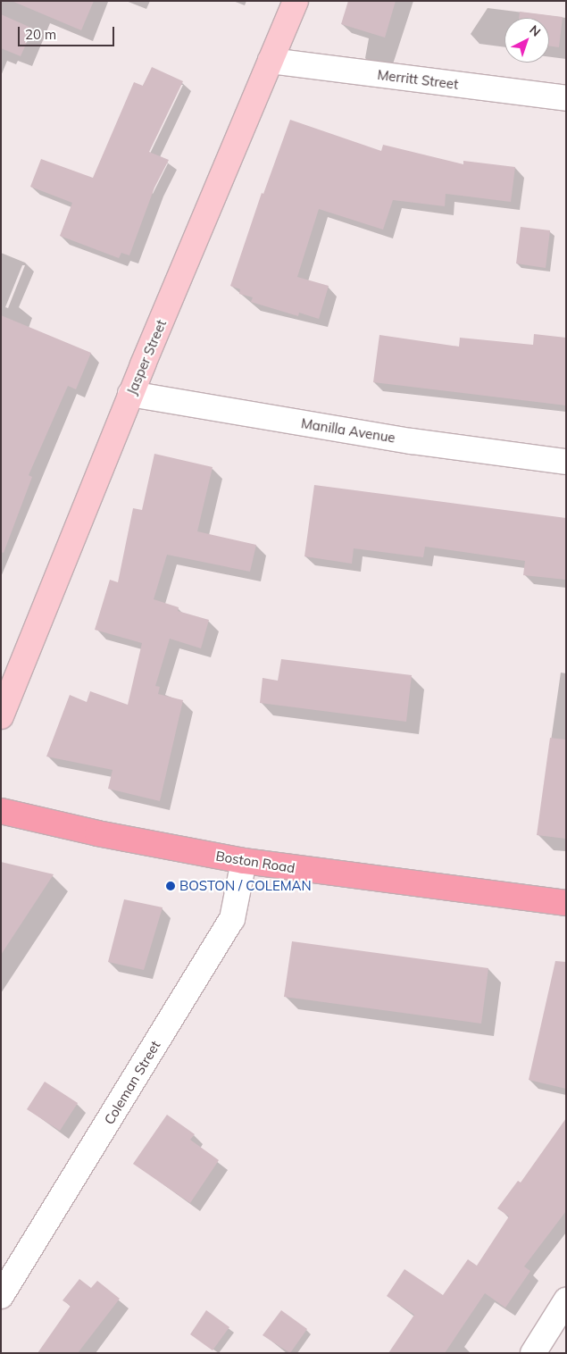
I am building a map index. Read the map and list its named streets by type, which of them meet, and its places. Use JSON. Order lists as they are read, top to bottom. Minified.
{"streets":{"main road":["Jasper Street","Boston Road"],"street":["Merritt Street","Manilla Avenue","Coleman Street"]},"crossings":[["Merritt Street","Jasper Street"],["Jasper Street","Manilla Avenue"],["Boston Road","Coleman Street"]],"places":["BOSTON / COLEMAN"],"scale_bar":"20 m","north":"top right"}
